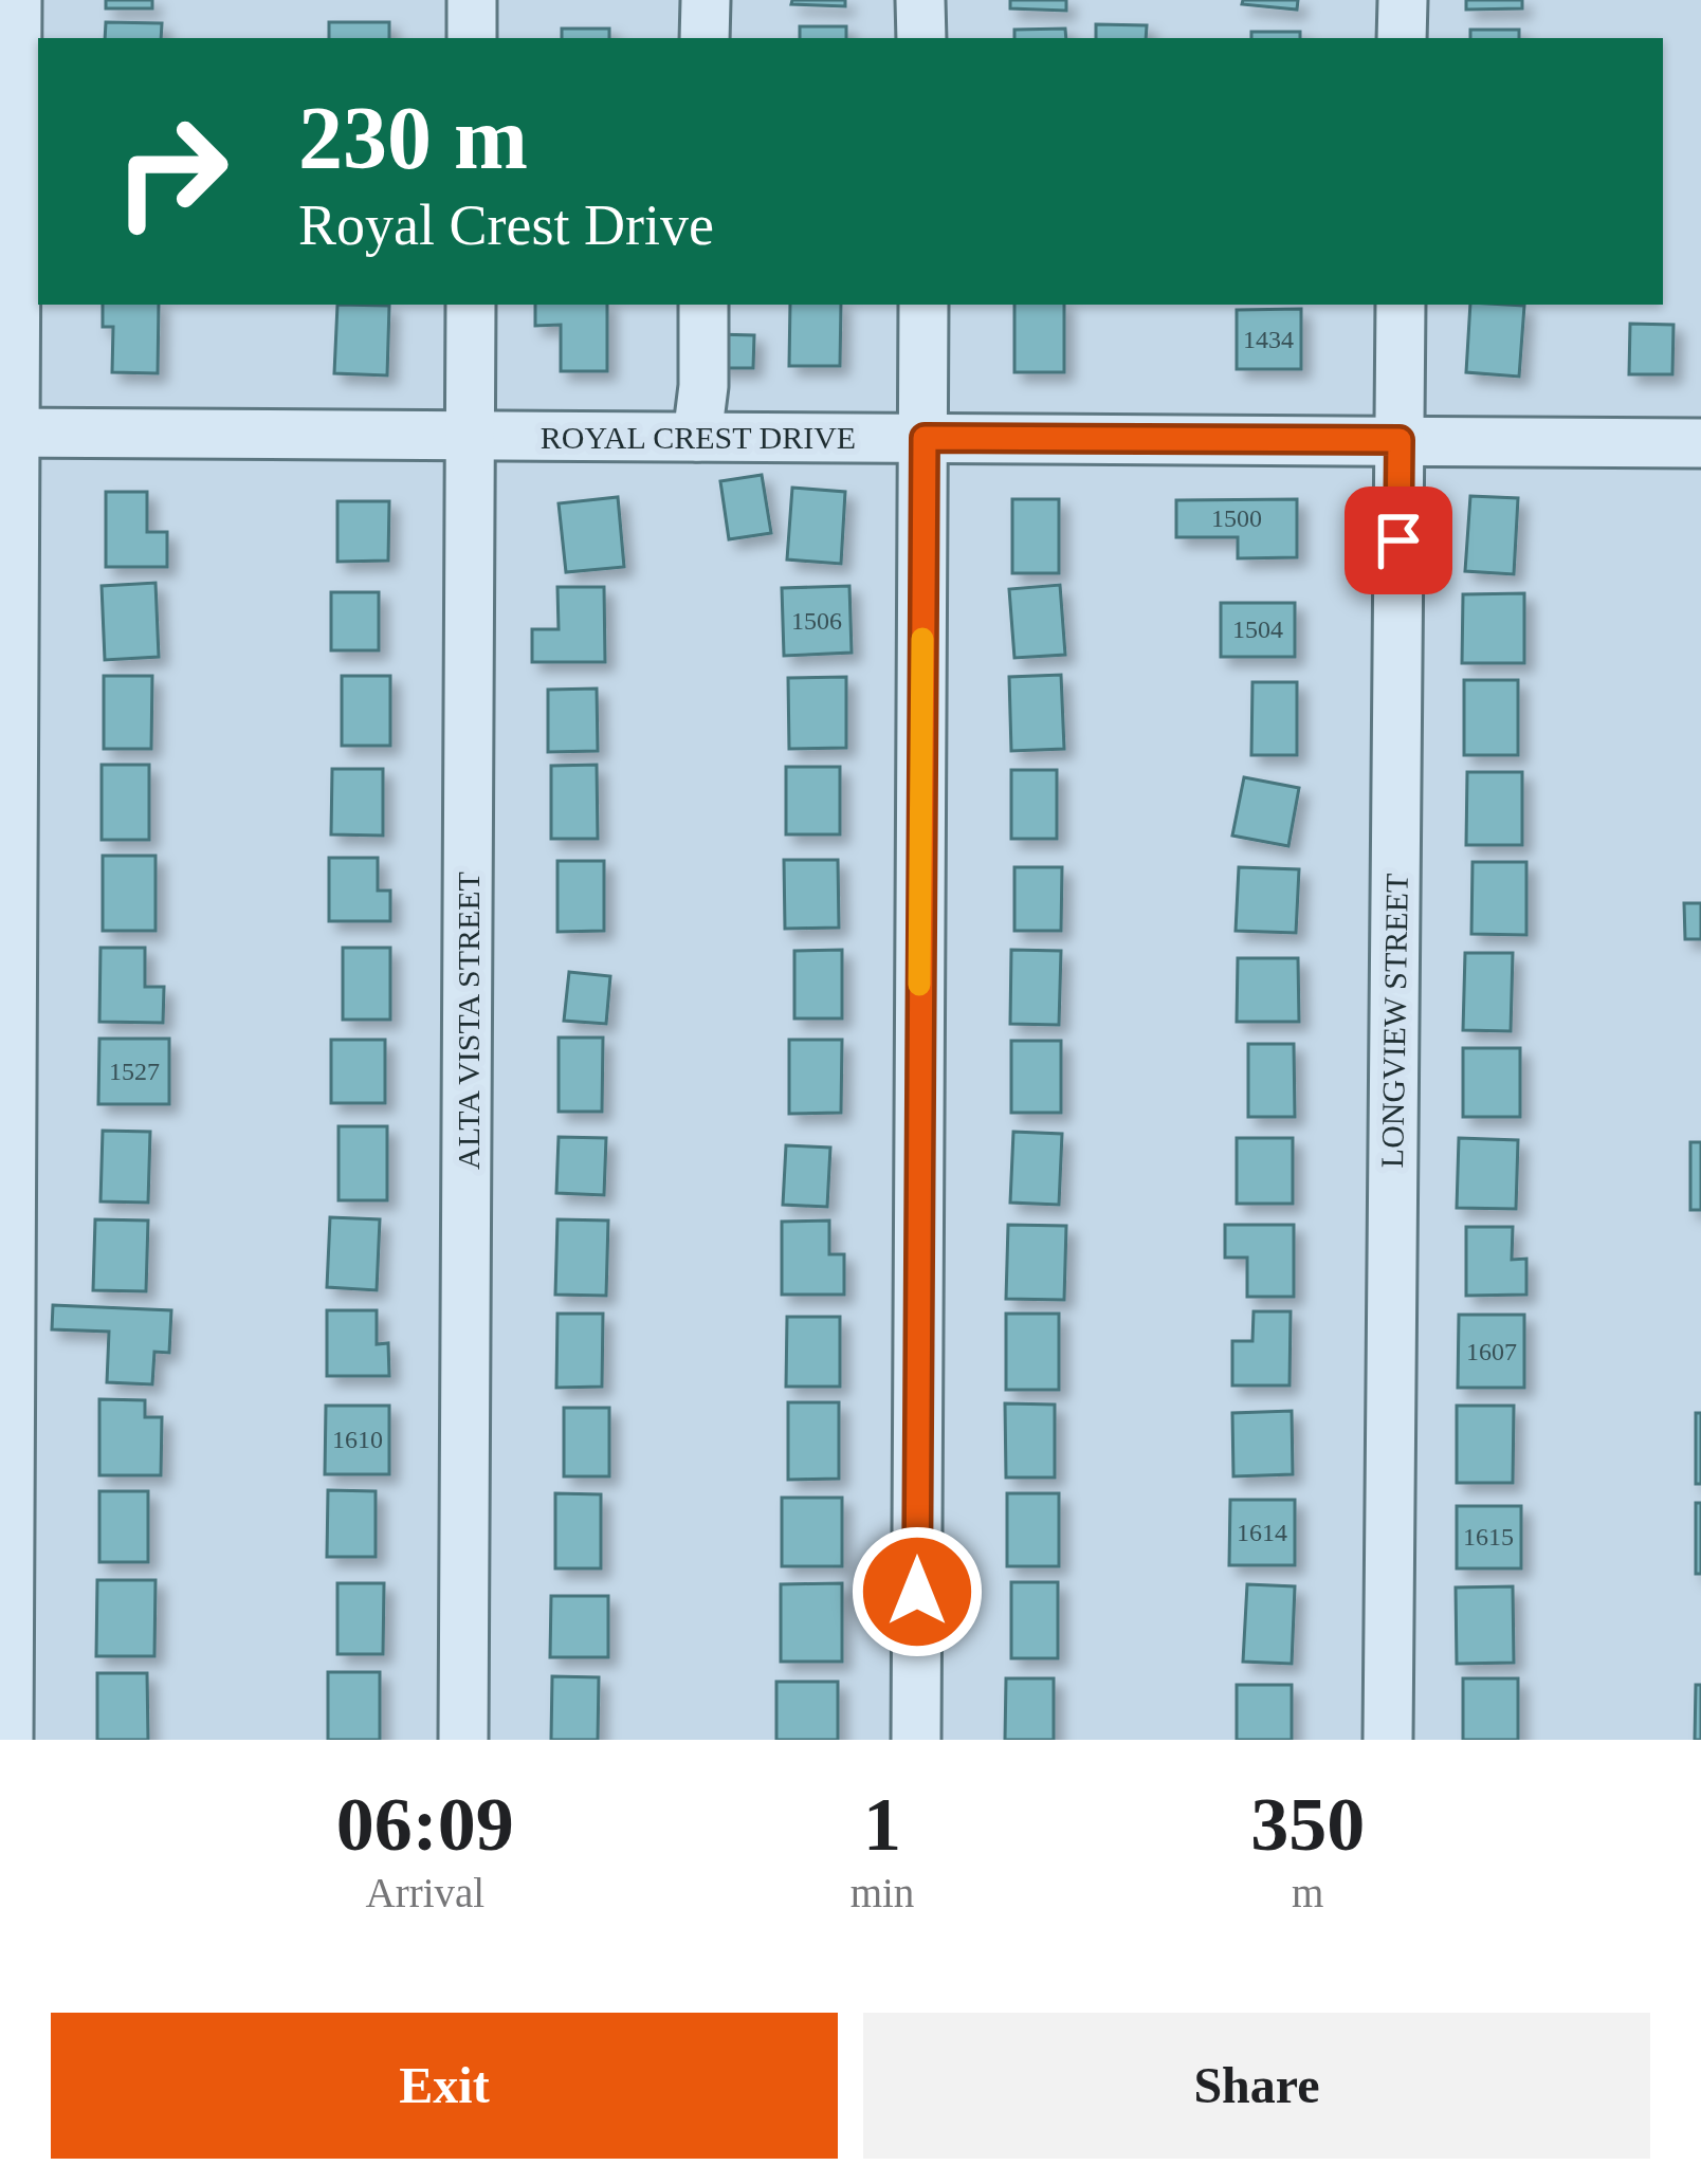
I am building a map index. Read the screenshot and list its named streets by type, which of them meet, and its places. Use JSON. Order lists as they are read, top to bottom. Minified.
{"streets":{"street":["ROYAL CREST DRIVE","ALTA VISTA STREET","LONGVIEW STREET"]},"crossings":[["ROYAL CREST DRIVE","ALTA VISTA STREET"],["ROYAL CREST DRIVE","LONGVIEW STREET"]],"house_numbers":["1434","1500","1506","1504","1527","1607","1610","1614","1615"],"page":{"turn":["230 m","Royal Crest Drive"],"eta":["06:09","Arrival","1","min","350","m"],"buttons":["Exit","Share"]}}
